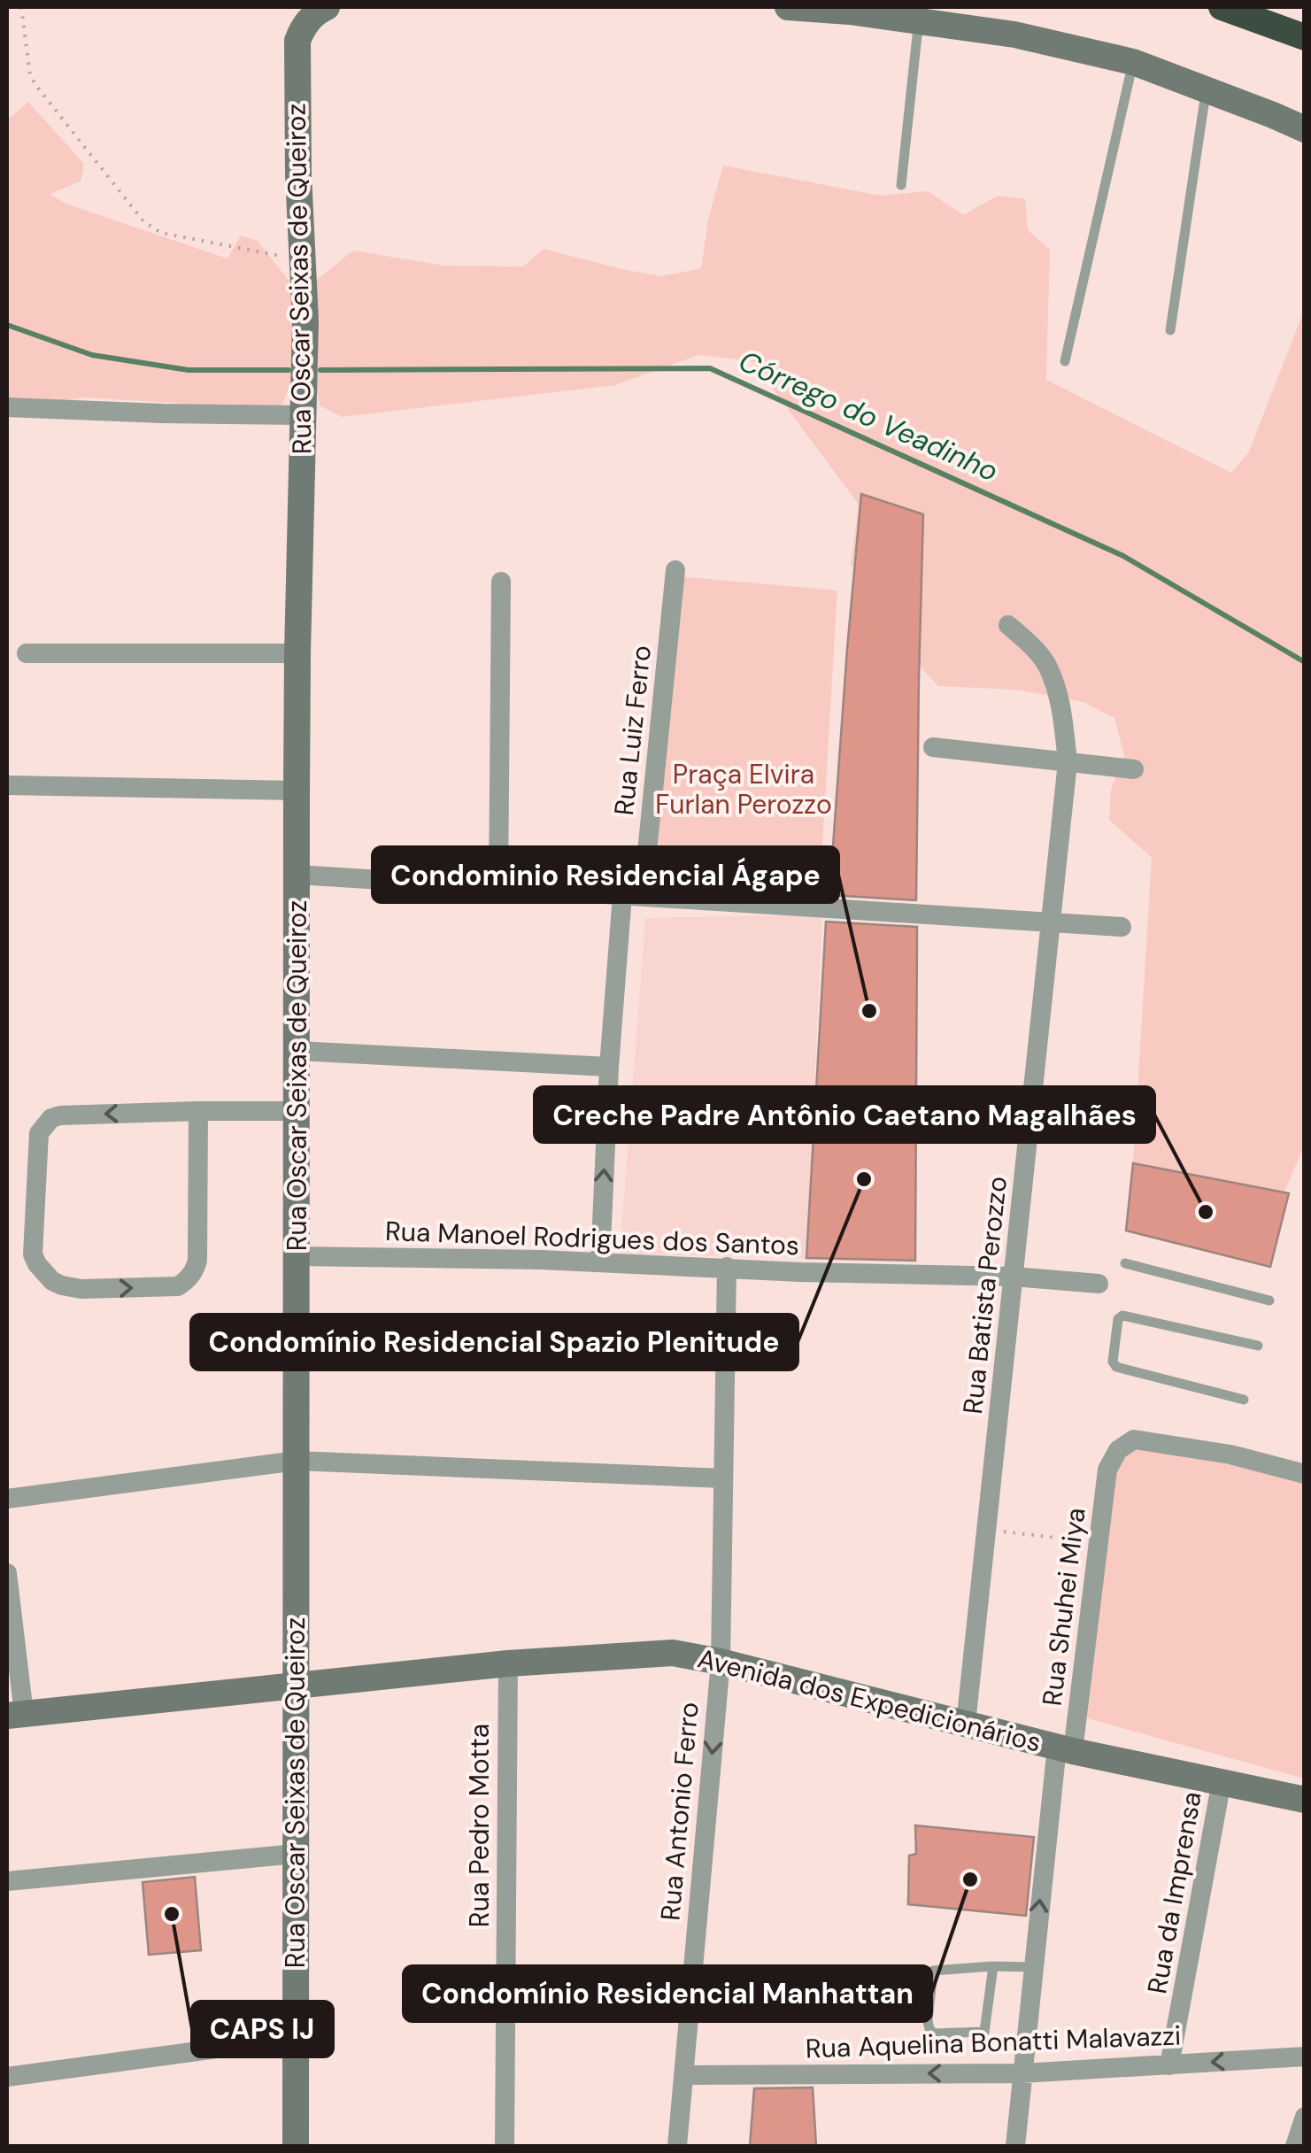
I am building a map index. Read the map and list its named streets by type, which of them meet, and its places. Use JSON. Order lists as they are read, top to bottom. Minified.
{"streets":{"street":["Rua Oscar Seixas de Queiroz","Rua Luiz Ferro","Rua Manoel Rodrigues dos Santos","Rua Batista Perozzo","Rua Shuhei Miya","Avenida dos Expedicionários","Rua Antonio Ferro","Rua Pedro Motta","Rua da Imprensa","Rua Aquelina Bonatti Malavazzi"]},"crossings":[["Rua Oscar Seixas de Queiroz","Rua Manoel Rodrigues dos Santos"],["Rua Oscar Seixas de Queiroz","Avenida dos Expedicionários"],["Rua Luiz Ferro","Rua Manoel Rodrigues dos Santos"],["Rua Manoel Rodrigues dos Santos","Rua Batista Perozzo"],["Rua Manoel Rodrigues dos Santos","Rua Antonio Ferro"],["Rua Batista Perozzo","Avenida dos Expedicionários"],["Rua Shuhei Miya","Avenida dos Expedicionários"],["Rua Shuhei Miya","Rua Aquelina Bonatti Malavazzi"],["Avenida dos Expedicionários","Rua Antonio Ferro"],["Avenida dos Expedicionários","Rua Pedro Motta"],["Avenida dos Expedicionários","Rua da Imprensa"],["Rua Antonio Ferro","Rua Aquelina Bonatti Malavazzi"],["Rua da Imprensa","Rua Aquelina Bonatti Malavazzi"]],"one_way":["Rua Antonio Ferro","Rua Aquelina Bonatti Malavazzi"],"water":["Córrego do Veadinho"],"parks":["Praça Elvira Furlan Perozzo"],"places":["Condominio Residencial Ágape","Condomínio Residencial Spazio Plenitude","Creche Padre Antônio Caetano Magalhães","Condomínio Residencial Manhattan","CAPS IJ"]}
